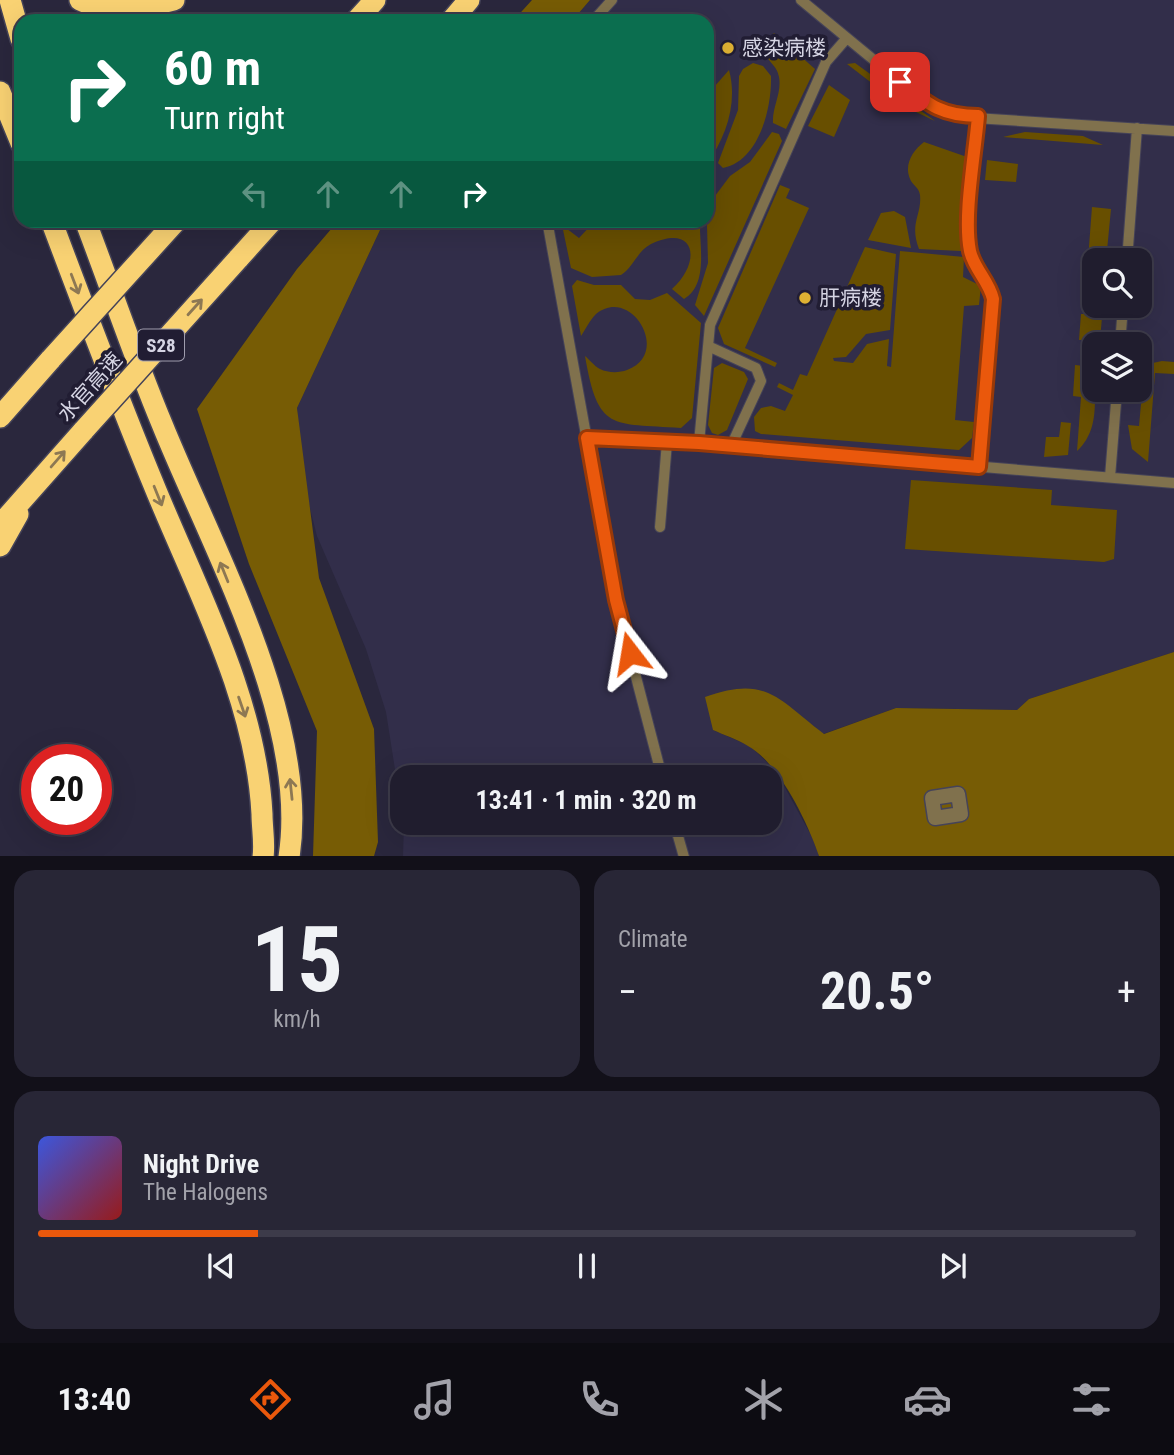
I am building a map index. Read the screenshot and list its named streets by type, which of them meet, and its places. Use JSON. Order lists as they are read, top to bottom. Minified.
{"streets":{"highway":["S28","水官高速"]},"places":["感染病楼","肝病楼"],"page":{"turn":["60 m","Turn right"],"limit":"20","trip":"13:41 · 1 min · 320 m","tile":[["15","km/h"],"Climate"],"heat":["−","20.5°","+"],"song":["Night Drive","The Halogens"],"tabs":"13:40"}}
